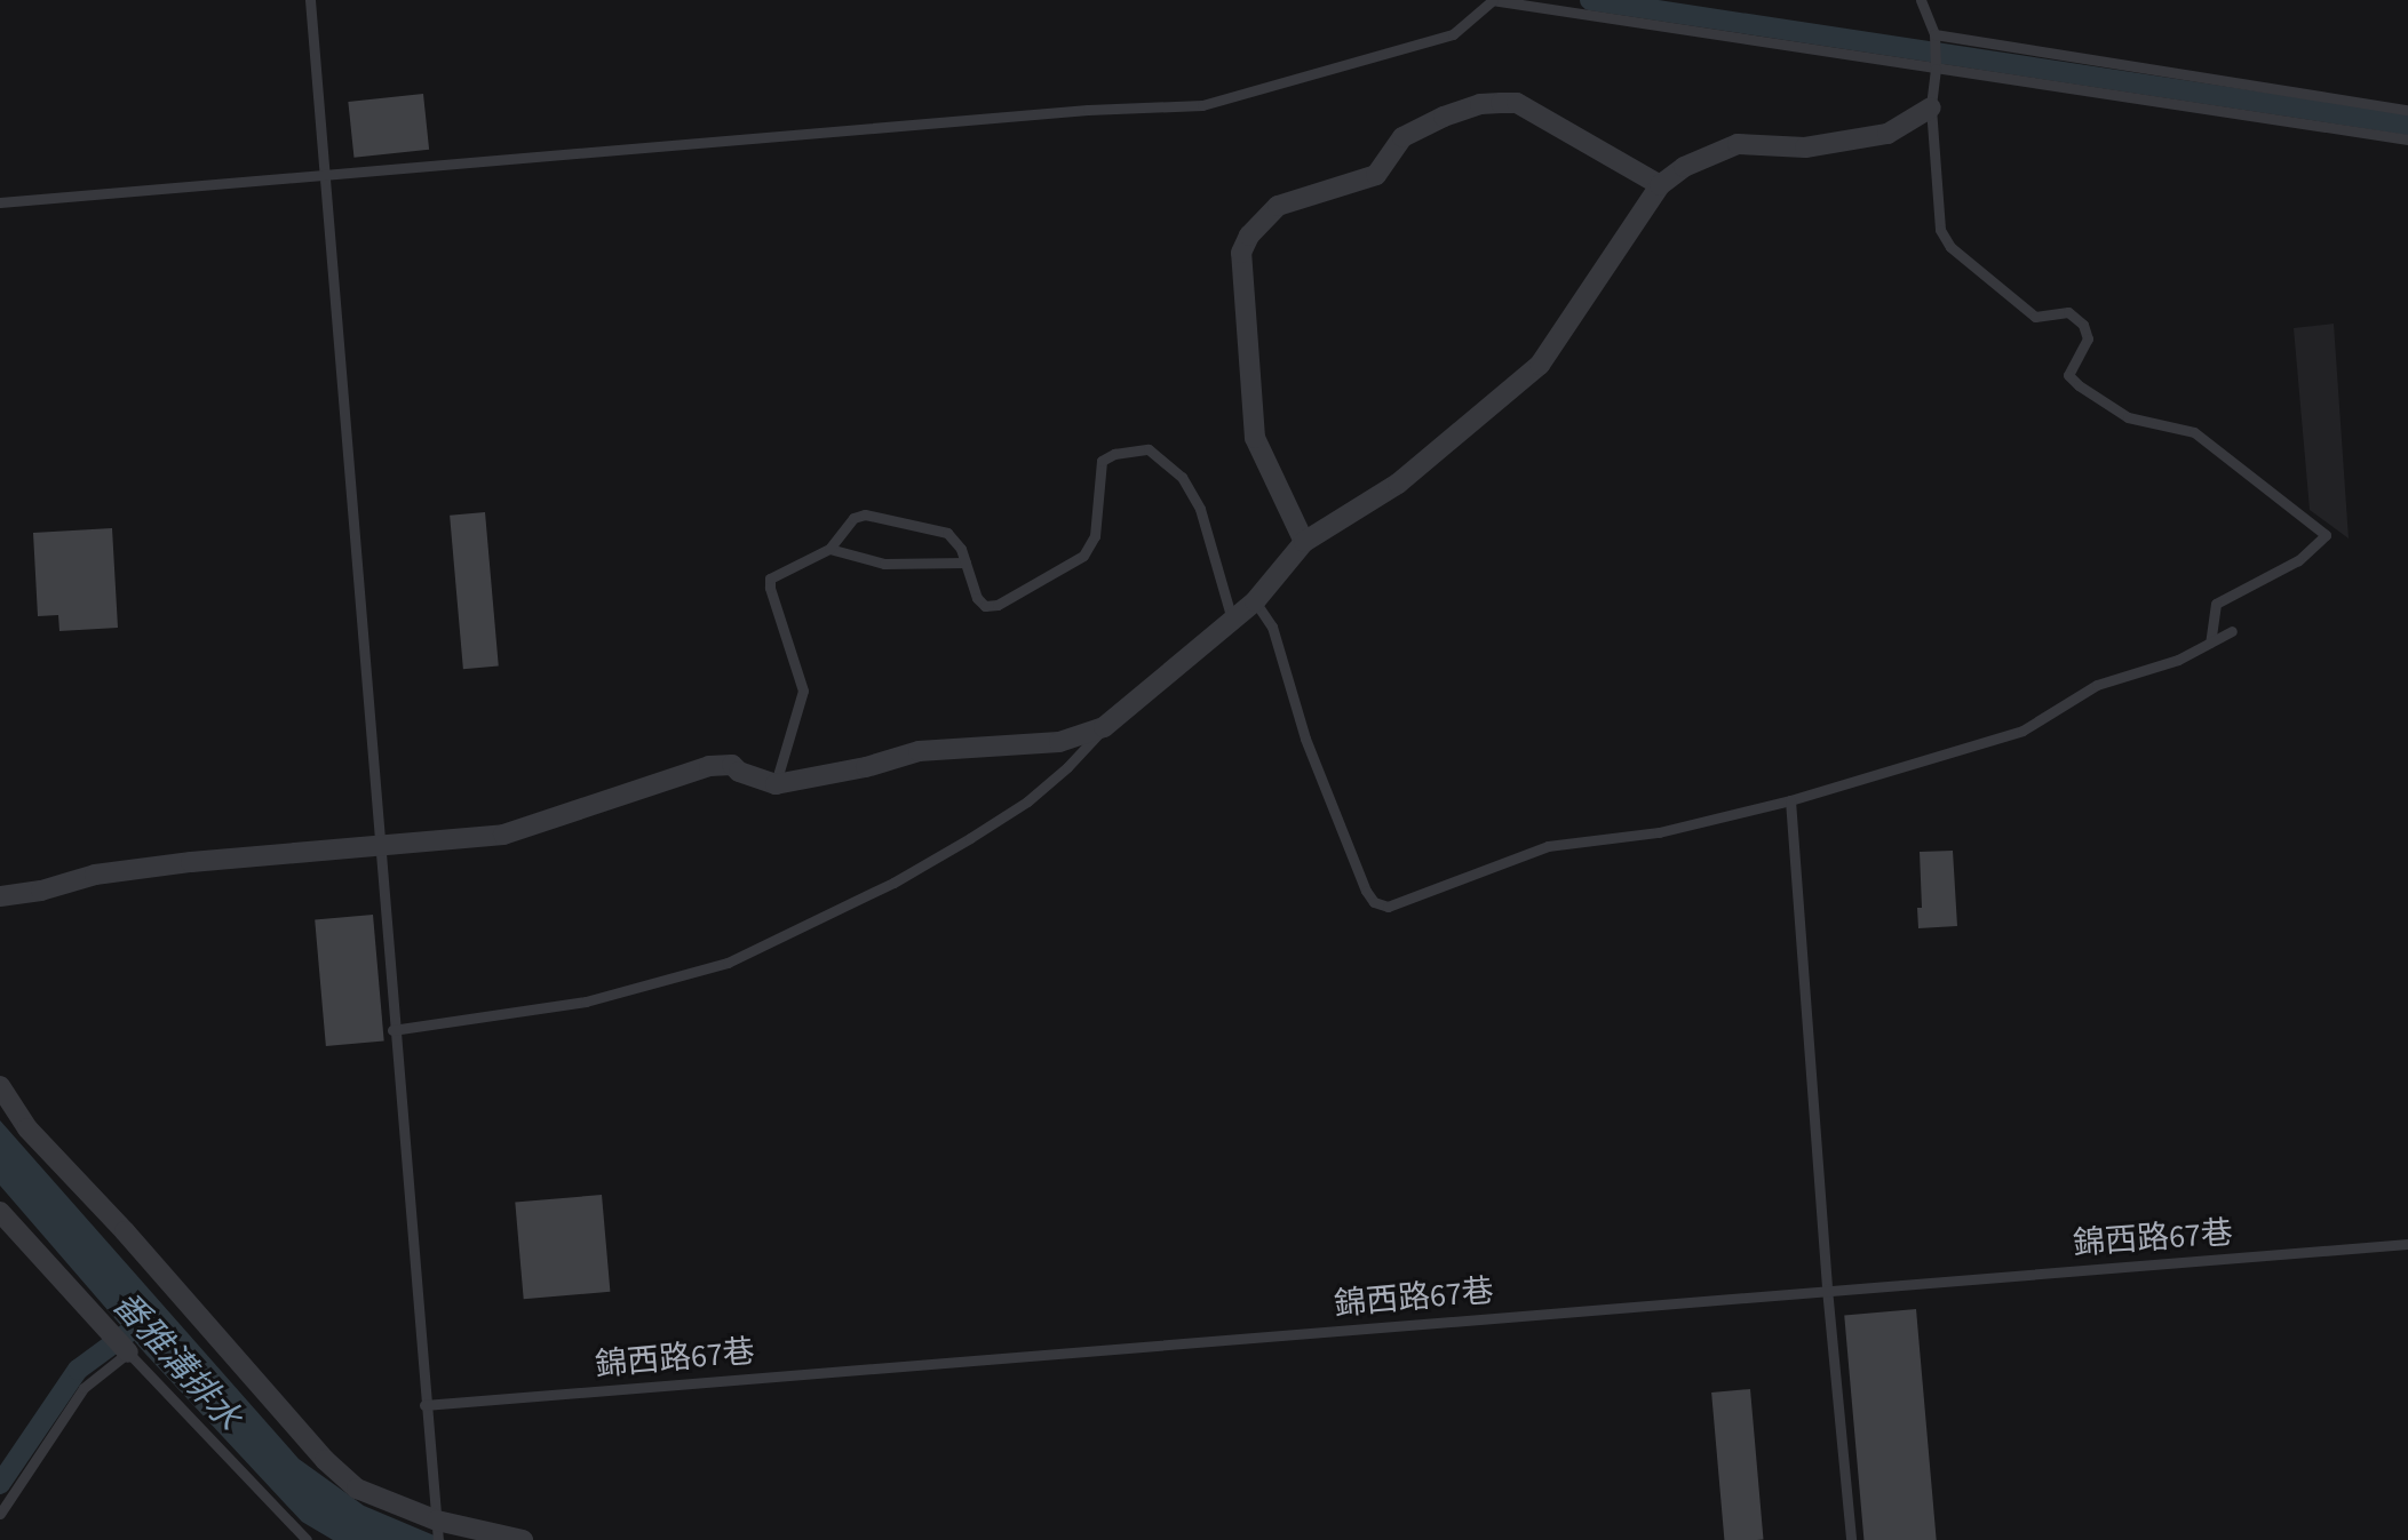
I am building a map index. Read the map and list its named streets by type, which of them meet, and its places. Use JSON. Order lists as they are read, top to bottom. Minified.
{"streets":{"lane":["錦西路67巷"]},"water":["番雅溝排水"]}
